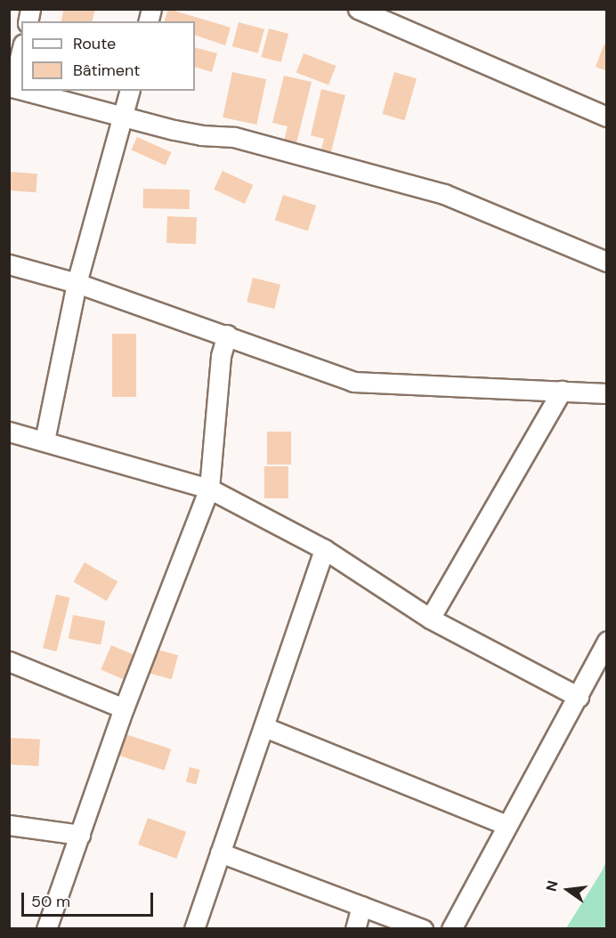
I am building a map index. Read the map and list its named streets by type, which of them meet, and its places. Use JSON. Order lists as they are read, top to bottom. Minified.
{"legend":["Route","Bâtiment"],"scale_bar":"50 m","north":"left"}
